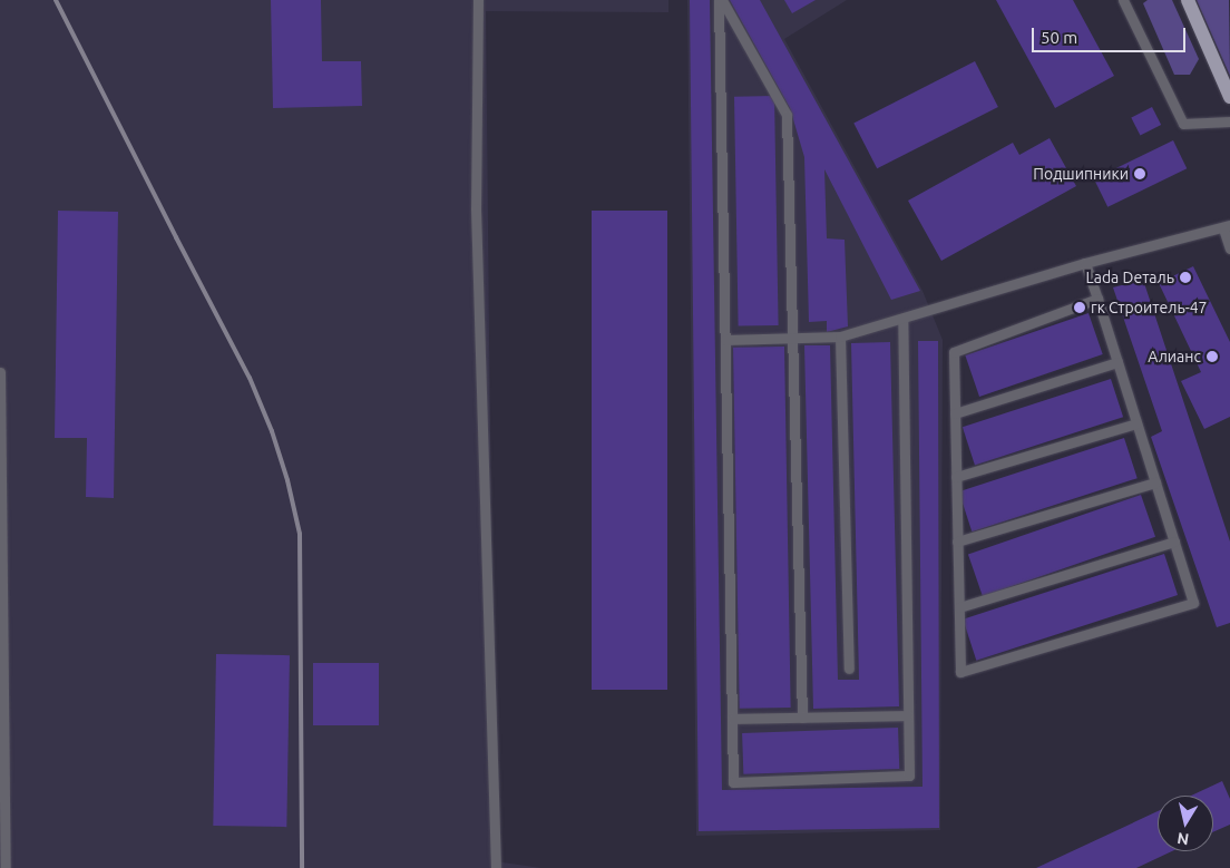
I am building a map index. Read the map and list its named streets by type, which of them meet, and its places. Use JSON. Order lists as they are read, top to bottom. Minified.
{"places":["Подшипники","Lada Dеталь","гк Строитель-47","Алианс"],"scale_bar":"50 m","north":"bottom"}
